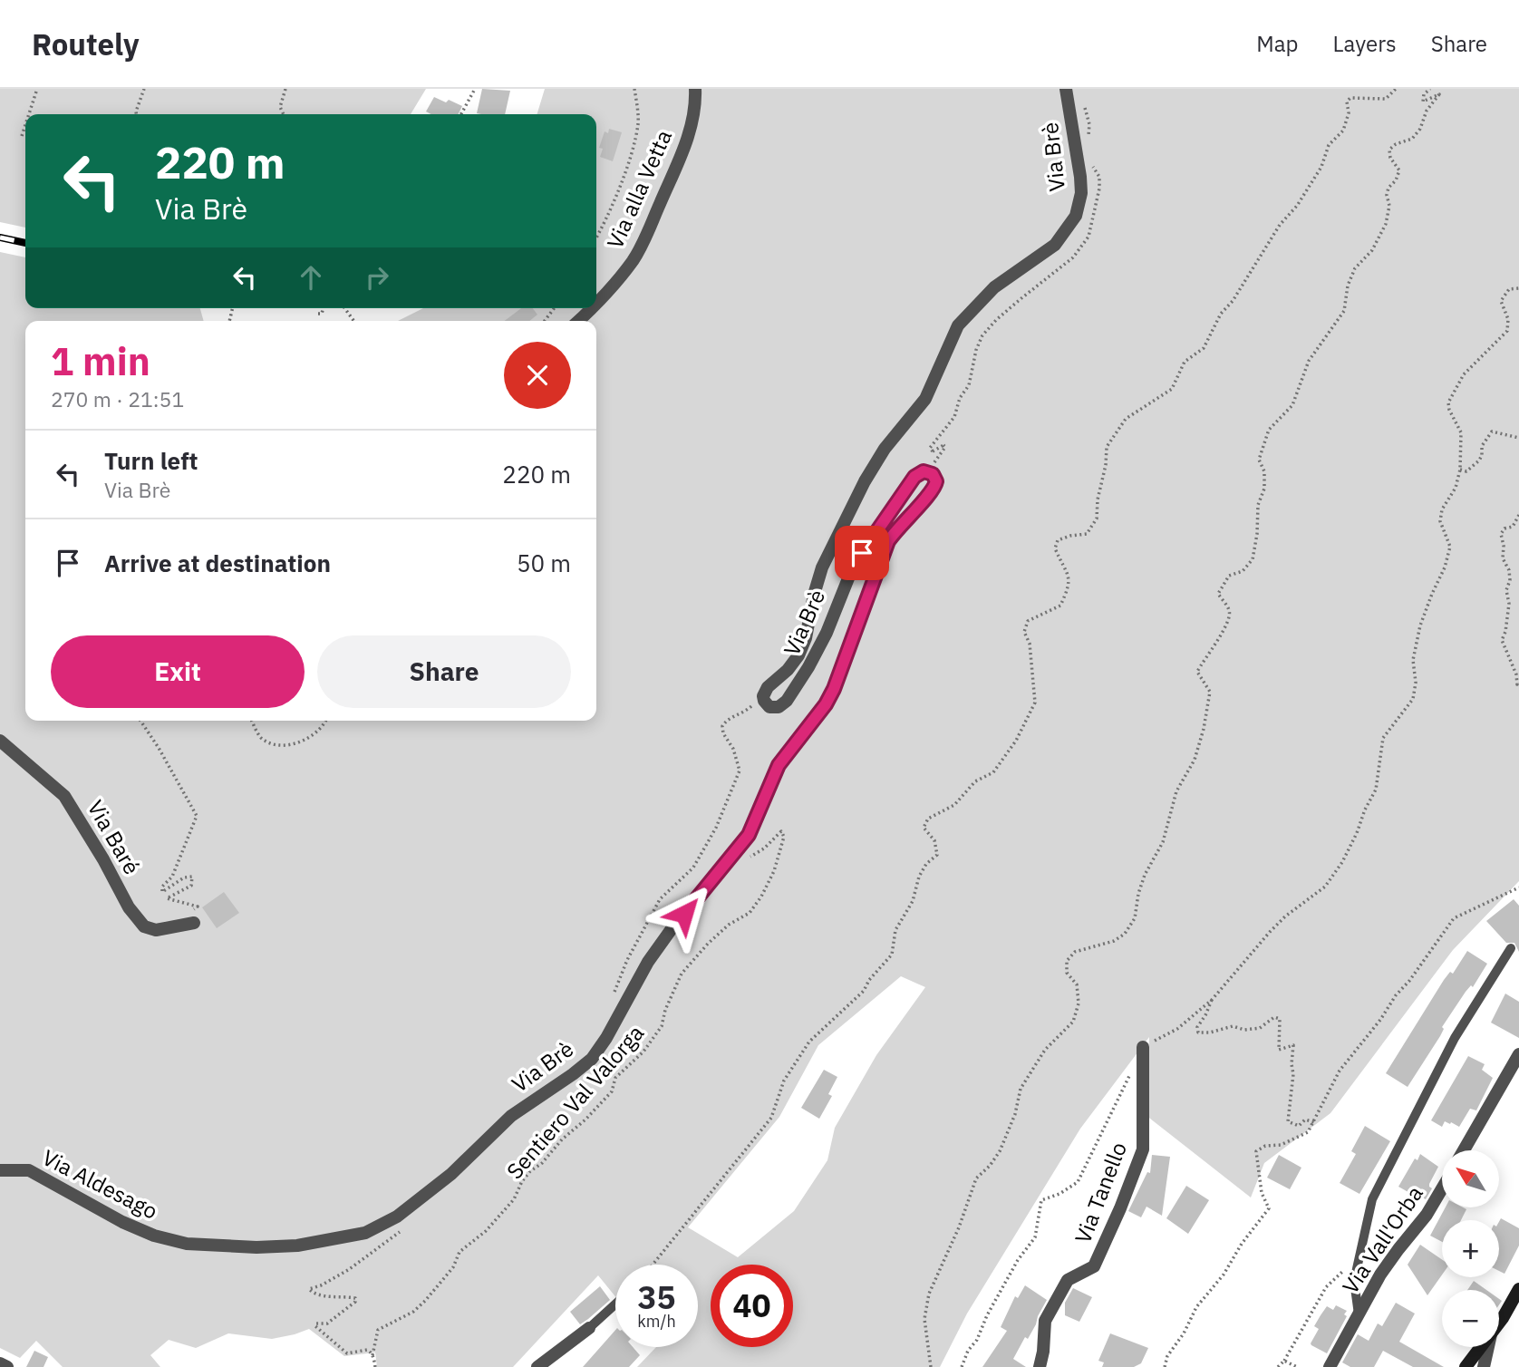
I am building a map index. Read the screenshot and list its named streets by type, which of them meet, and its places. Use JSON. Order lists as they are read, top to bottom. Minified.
{"streets":{"street":["Via Brè","Via alla Vetta","Via Baré","Via Aldesago","Via Tanello","Via Vall'Orba"],"path":["Sentiero Val Valorga"]},"crossings":[["Via Brè","Sentiero Val Valorga"],["Via Brè","Via Aldesago"]],"north":"top left","page":{"header":"Routely","nav":["Map","Layers","Share"],"turn":["220 m","Via Brè"],"heading":["1 min","270 m · 21:51"],"list":[{"name":"Turn left","note":"Via Brè","value":"220 m"},{"name":"Arrive at destination","value":"50 m"}],"buttons":["Exit","Share"],"map_buttons":["+","−"],"speed":"35 km/h","limit":"40"}}
